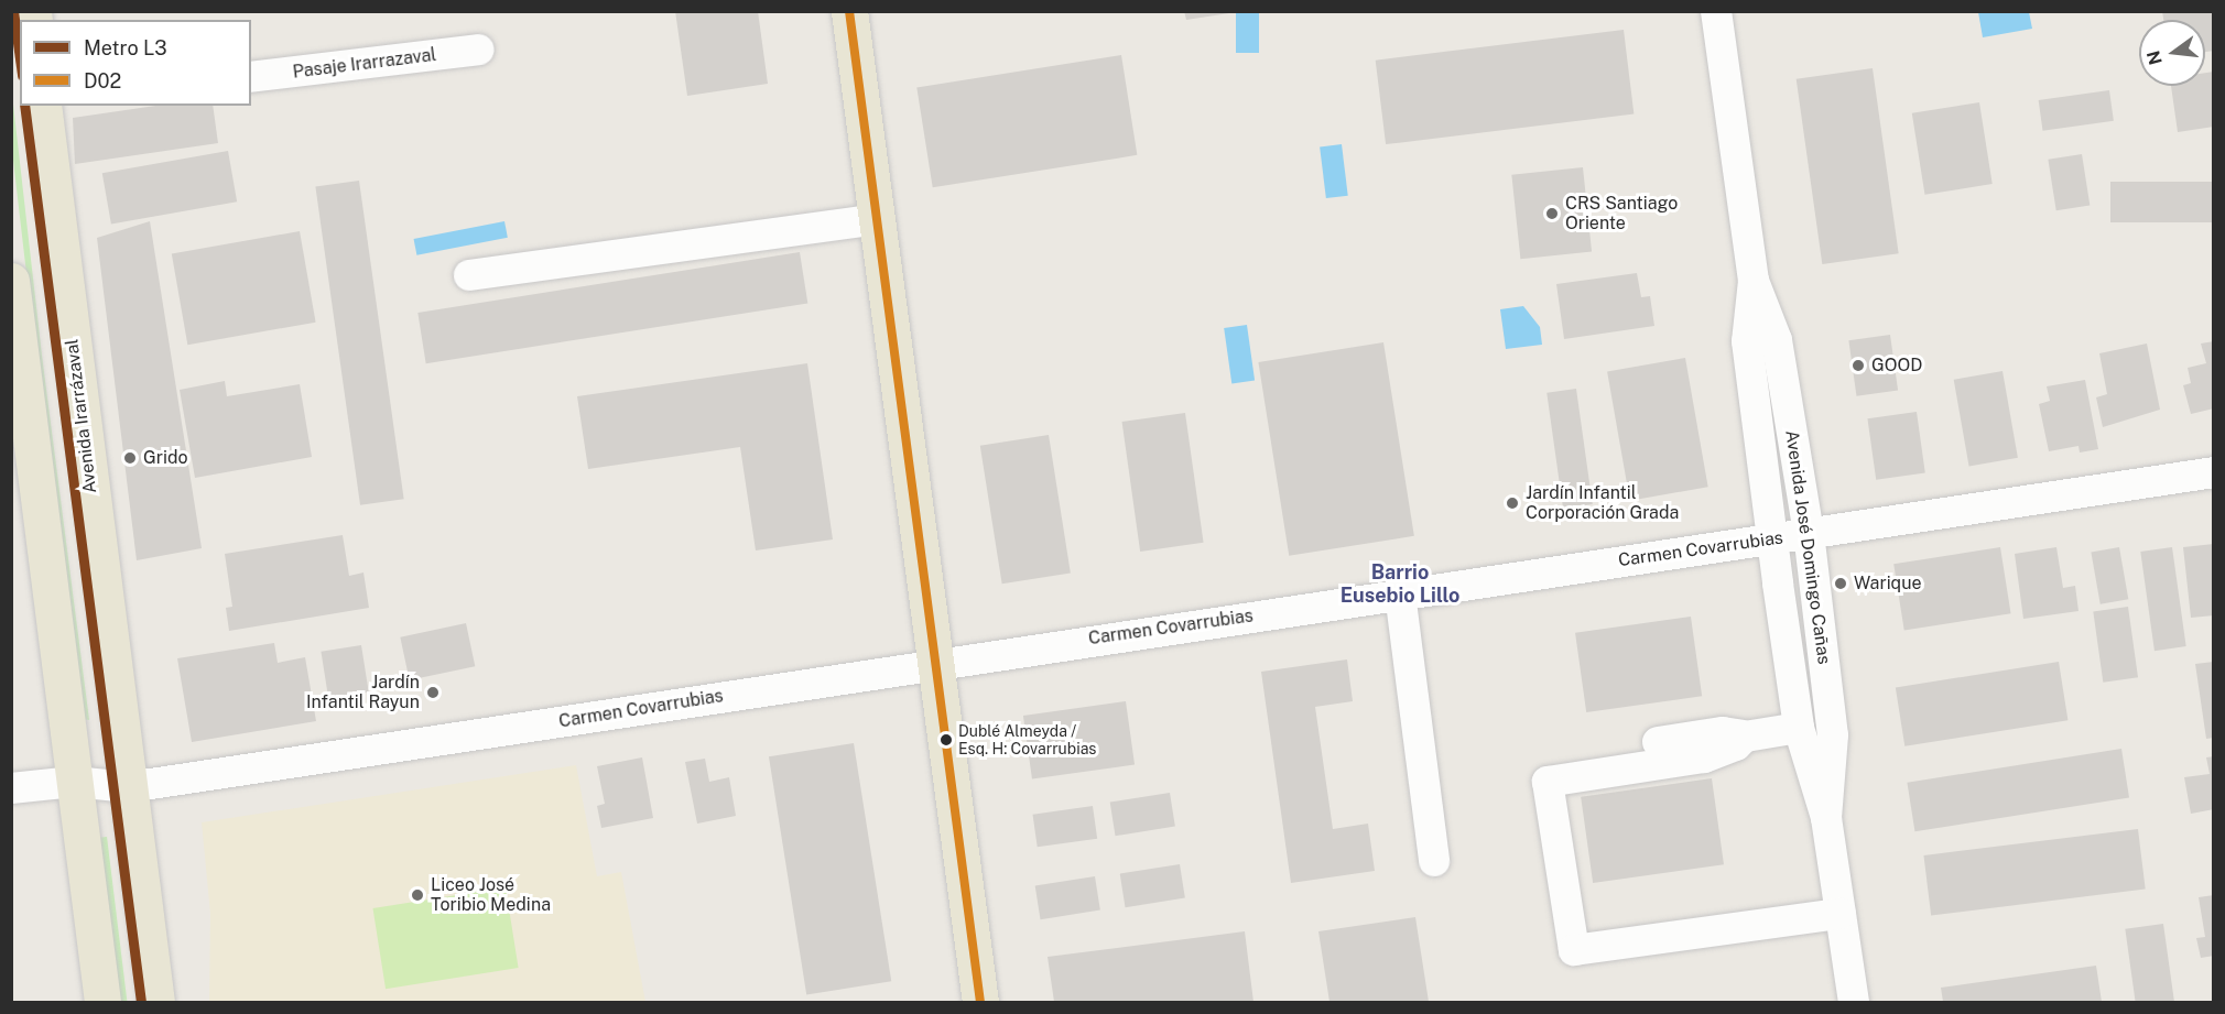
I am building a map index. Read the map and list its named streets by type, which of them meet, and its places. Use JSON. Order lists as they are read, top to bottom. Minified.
{"streets":{"main road":["Avenida Irarrázaval"],"street":["Pasaje Irarrazaval","Avenida José Domingo Cañas","Carmen Covarrubias"]},"crossings":[["Avenida Irarrázaval","Carmen Covarrubias"],["Avenida José Domingo Cañas","Carmen Covarrubias"]],"districts":["Barrio Eusebio Lillo"],"places":["CRS Santiago Oriente","GOOD","Grido","Jardín Infantil Corporación Grada","Warique","Jardín Infantil Rayun","Dublé Almeyda / Esq. H: Covarrubias","Liceo José Toribio Medina"],"lines":["metro line L3","transit line D02"],"legend":["Metro L3","D02"],"north":"left"}
